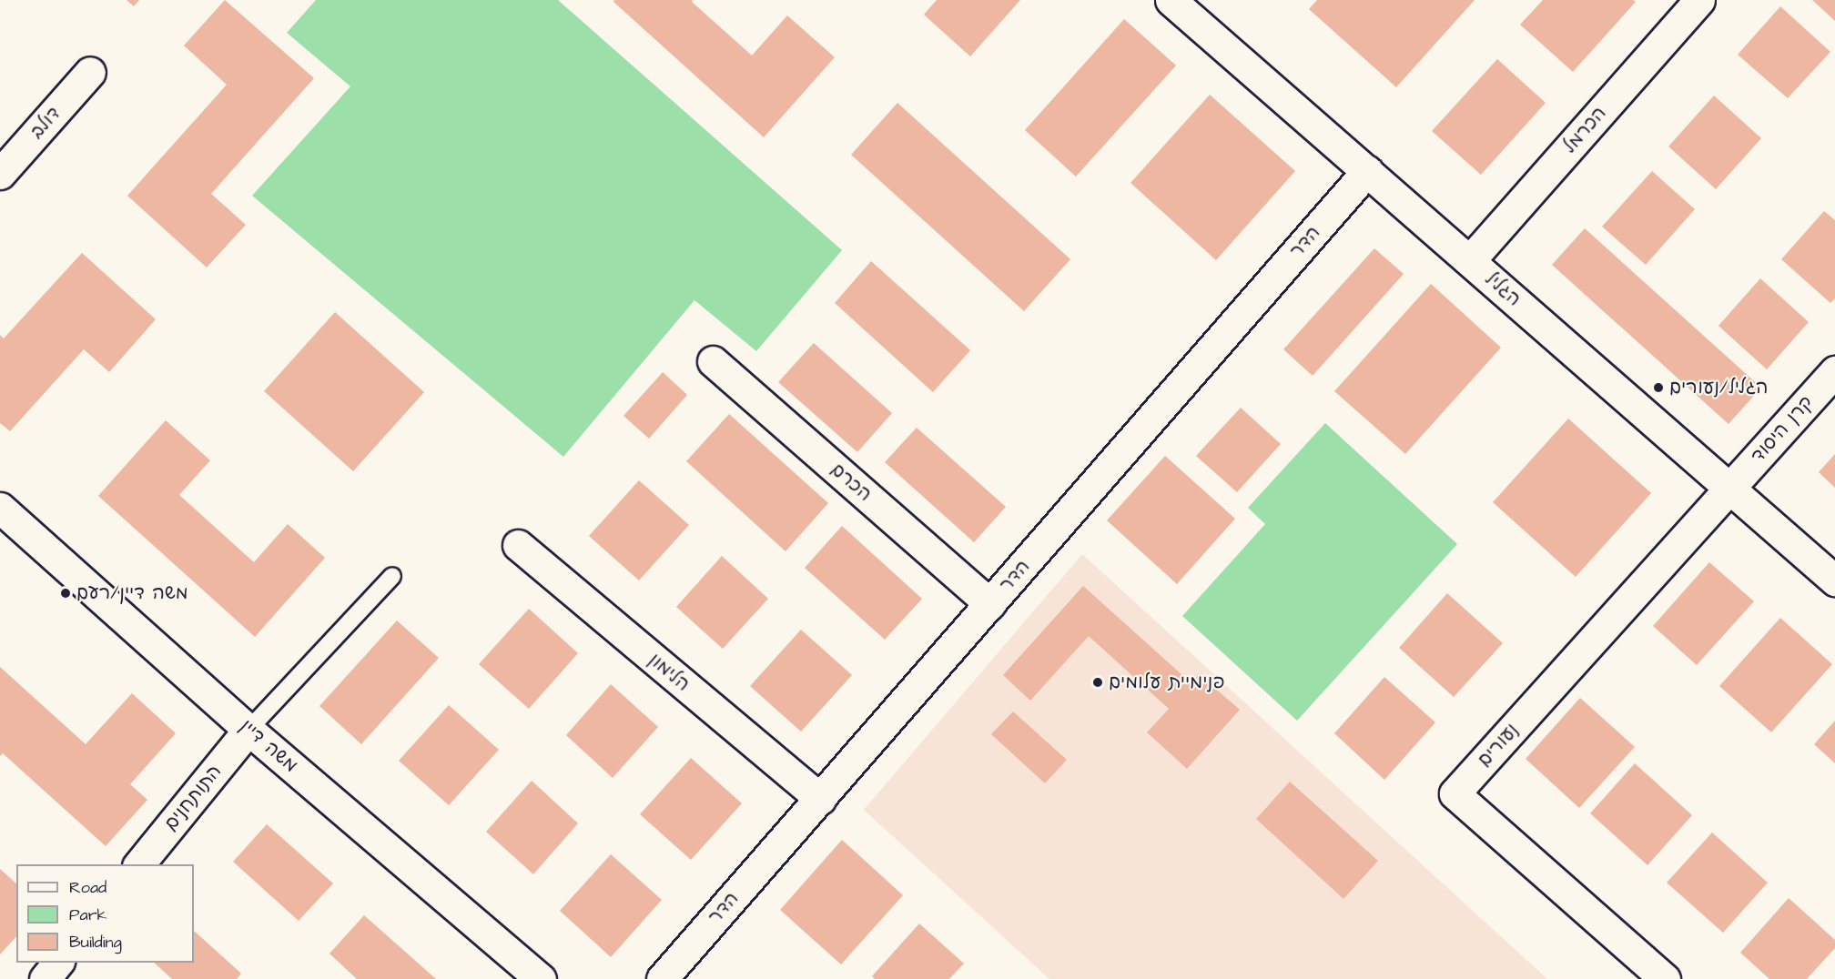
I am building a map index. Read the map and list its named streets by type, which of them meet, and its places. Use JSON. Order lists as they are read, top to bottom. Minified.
{"streets":{"street":["דולב","הכרמל","הדר","הגליל","קרן היסוד","הכרם","הלימון","נעורים","משה דיין","התותחנים"]},"crossings":[["הכרמל","הגליל"],["הדר","הגליל"],["הדר","הכרם"],["הדר","הלימון"],["הגליל","קרן היסוד"],["הגליל","נעורים"],["קרן היסוד","נעורים"],["משה דיין","התותחנים"]],"places":["הגליל/נעורים","משה דיין/רעם","פנימיית עלומים"],"legend":["Road","Park","Building"]}
